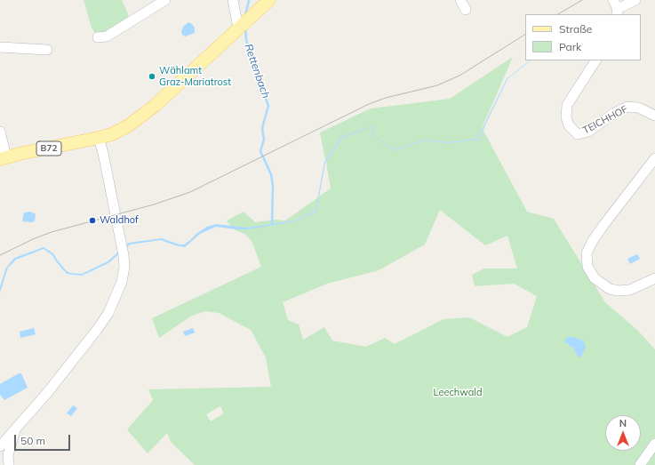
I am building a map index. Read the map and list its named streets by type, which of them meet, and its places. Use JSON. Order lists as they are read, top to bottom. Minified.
{"streets":{"main road":["B72"],"street":["TEICHHOF"]},"water":["Rettenbach"],"parks":["Leechwald"],"places":["Wählamt Graz-Mariatrost","Waldhof"],"legend":["Straße","Park"],"scale_bar":"50 m","north":"top"}
